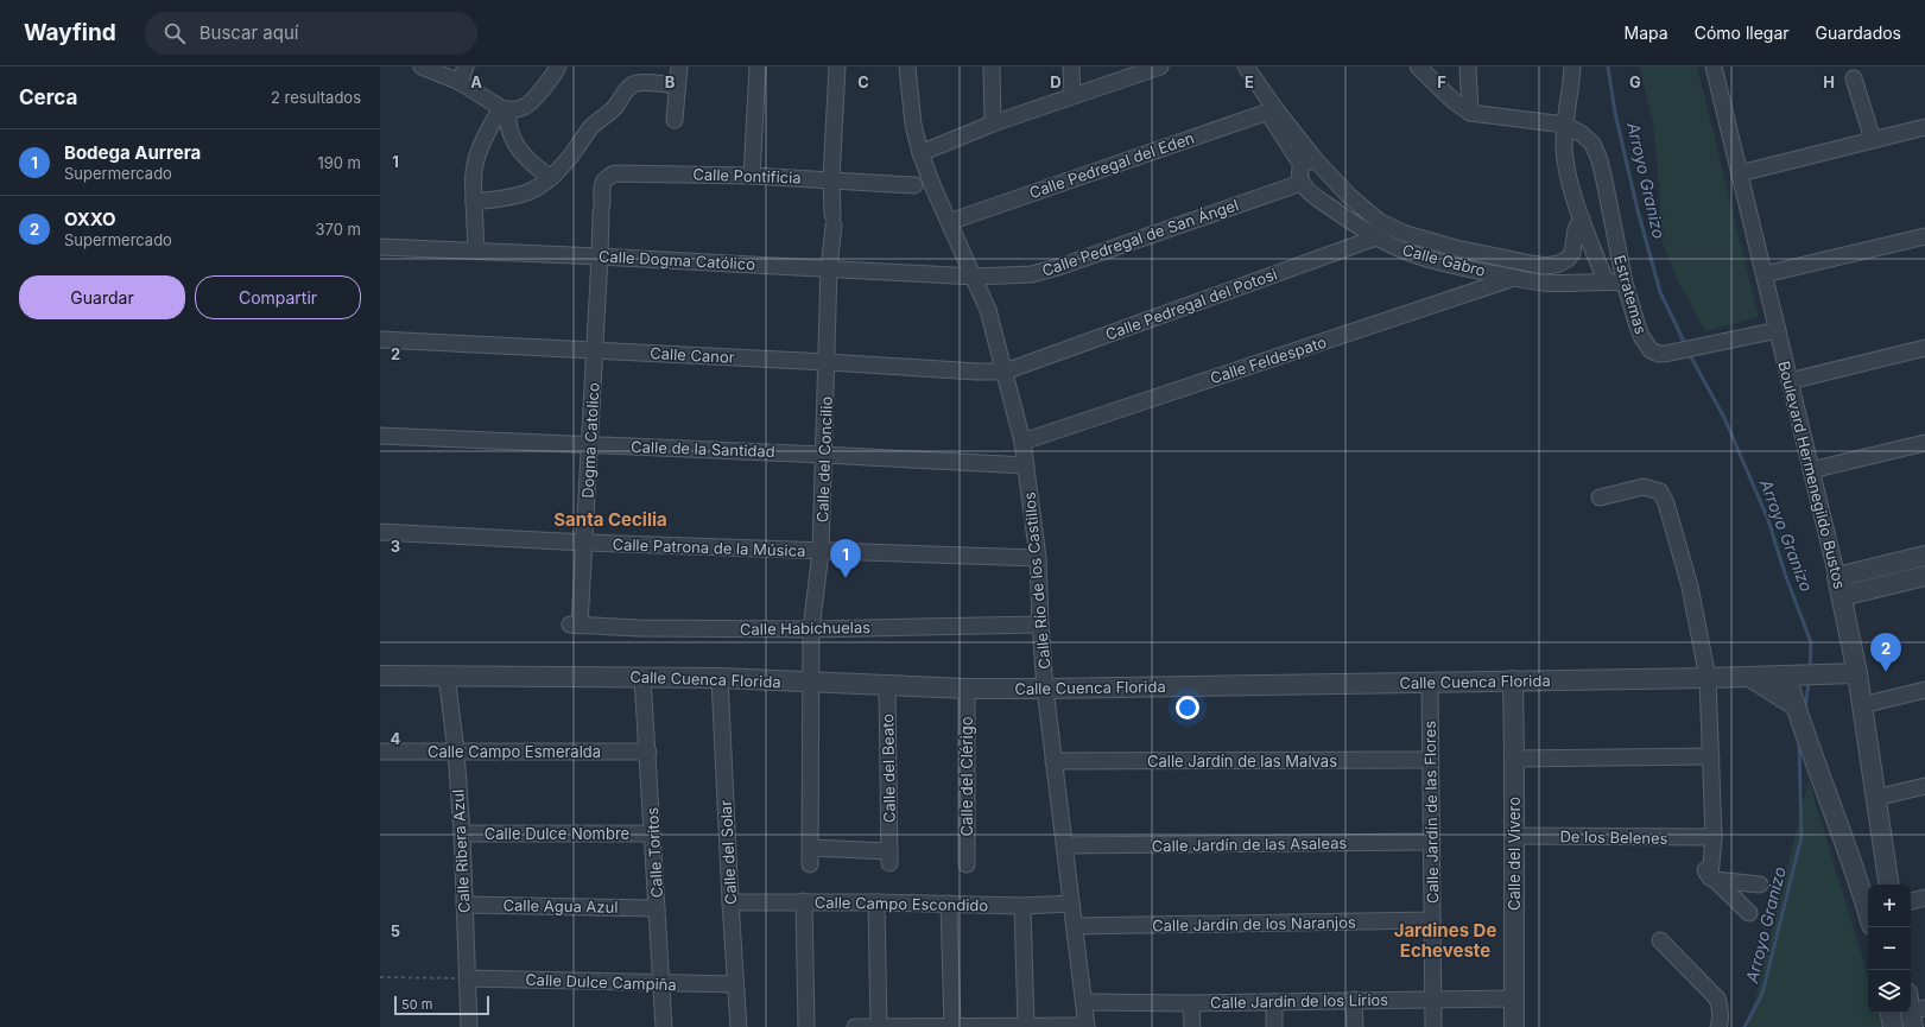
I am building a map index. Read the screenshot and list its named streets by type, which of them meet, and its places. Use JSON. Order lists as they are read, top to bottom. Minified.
{"streets":{"street":["Calle Pedregal del Eden","Calle Pontificia","Calle Pedregal de San Ángel","Calle Dogma Católico","Calle Gabro","Estratemas","Calle Pedregal del Potosi","Calle Canor","Calle Feldespato","Dogma Catolico","Calle de la Santidad","Calle del Concilio","Boulevard Hermenegildo Bustos","Calle Patrona de la Música","Calle Río de los Castillos","Calle Habichuelas","Calle Cuenca Florida","Calle Campo Esmeralda","Calle Jardín de las Malvas","Calle del Beato","Calle del Clérigo","Calle Jardín de las Flores","Calle Dulce Nombre","De los Belenes","Calle Jardín de las Asaleas","Calle Ribera Azul","Calle Toritos","Calle del Solar","Calle del Vivero","Calle Campo Escondido","Calle Agua Azul","Calle Jardín de los Naranjos","Calle Dulce Campiña","Calle Jardín de los Lirios"]},"crossings":[["Calle Pedregal del Eden","Calle Gabro"],["Calle Pedregal del Eden","Calle Río de los Castillos"],["Calle Pontificia","Calle Dogma Católico"],["Calle Pontificia","Dogma Catolico"],["Calle Pontificia","Calle del Concilio"],["Calle Pedregal de San Ángel","Calle Dogma Católico"],["Calle Pedregal de San Ángel","Calle Gabro"],["Calle Pedregal de San Ángel","Calle Río de los Castillos"],["Calle Dogma Católico","Dogma Catolico"],["Calle Dogma Católico","Calle del Concilio"],["Calle Dogma Católico","Calle Río de los Castillos"],["Calle Gabro","Estratemas"],["Calle Gabro","Calle Pedregal del Potosi"],["Calle Gabro","Calle Feldespato"],["Estratemas","Boulevard Hermenegildo Bustos"],["Calle Pedregal del Potosi","Calle Canor"],["Calle Pedregal del Potosi","Calle Río de los Castillos"],["Calle Canor","Dogma Catolico"],["Calle Canor","Calle del Concilio"],["Calle Canor","Calle Río de los Castillos"],["Calle Feldespato","Calle Río de los Castillos"],["Dogma Catolico","Calle de la Santidad"],["Dogma Catolico","Calle Patrona de la Música"],["Dogma Catolico","Calle Habichuelas"],["Calle de la Santidad","Calle del Concilio"],["Calle de la Santidad","Calle Río de los Castillos"],["Calle del Concilio","Calle Patrona de la Música"],["Calle del Concilio","Calle Habichuelas"],["Calle del Concilio","Calle Cuenca Florida"],["Calle del Concilio","Calle del Beato"],["Boulevard Hermenegildo Bustos","Calle Cuenca Florida"],["Calle Patrona de la Música","Calle Río de los Castillos"],["Calle Río de los Castillos","Calle Habichuelas"],["Calle Río de los Castillos","Calle Cuenca Florida"],["Calle Río de los Castillos","Calle Jardín de las Malvas"],["Calle Río de los Castillos","Calle Jardín de las Asaleas"],["Calle Río de los Castillos","Calle Campo Escondido"],["Calle Río de los Castillos","Calle Jardín de los Naranjos"],["Calle Río de los Castillos","Calle Jardín de los Lirios"],["Calle Cuenca Florida","Calle del Beato"],["Calle Cuenca Florida","Calle del Clérigo"],["Calle Cuenca Florida","Calle Jardín de las Flores"],["Calle Cuenca Florida","Calle Ribera Azul"],["Calle Cuenca Florida","Calle Toritos"],["Calle Cuenca Florida","Calle del Solar"],["Calle Cuenca Florida","Calle del Vivero"],["Calle Campo Esmeralda","Calle Ribera Azul"],["Calle Campo Esmeralda","Calle Toritos"],["Calle Jardín de las Malvas","Calle Jardín de las Flores"],["Calle Jardín de las Flores","Calle Jardín de las Asaleas"],["Calle Jardín de las Flores","Calle Jardín de los Naranjos"],["Calle Jardín de las Flores","Calle Jardín de los Lirios"],["Calle Dulce Nombre","Calle Ribera Azul"],["Calle Dulce Nombre","Calle Toritos"],["De los Belenes","Calle del Vivero"],["Calle Ribera Azul","Calle Agua Azul"],["Calle Ribera Azul","Calle Dulce Campiña"],["Calle Toritos","Calle Agua Azul"],["Calle Toritos","Calle Dulce Campiña"],["Calle del Solar","Calle Campo Escondido"],["Calle del Solar","Calle Dulce Campiña"],["Calle del Vivero","Calle Jardín de los Lirios"]],"districts":["Santa Cecilia","Jardines De Echeveste"],"water":["Arroyo Granizo"],"scale_bar":"50 m","page":{"header":"Wayfind","search":"Buscar aquí","nav":["Mapa","Cómo llegar","Guardados"],"heading":["Cerca","2 resultados"],"list":[{"mark":"1","name":"Bodega Aurrera","note":"Supermercado","value":"190 m"},{"mark":"2","name":"OXXO","note":"Supermercado","value":"370 m"}],"buttons":["Guardar","Compartir"],"pins":["1","2"],"map_buttons":["+","−"],"scale":"50 m"},"grid":{"columns":["A","B","C","D","E","F","G","H"],"rows":["1","2","3","4","5"]}}
